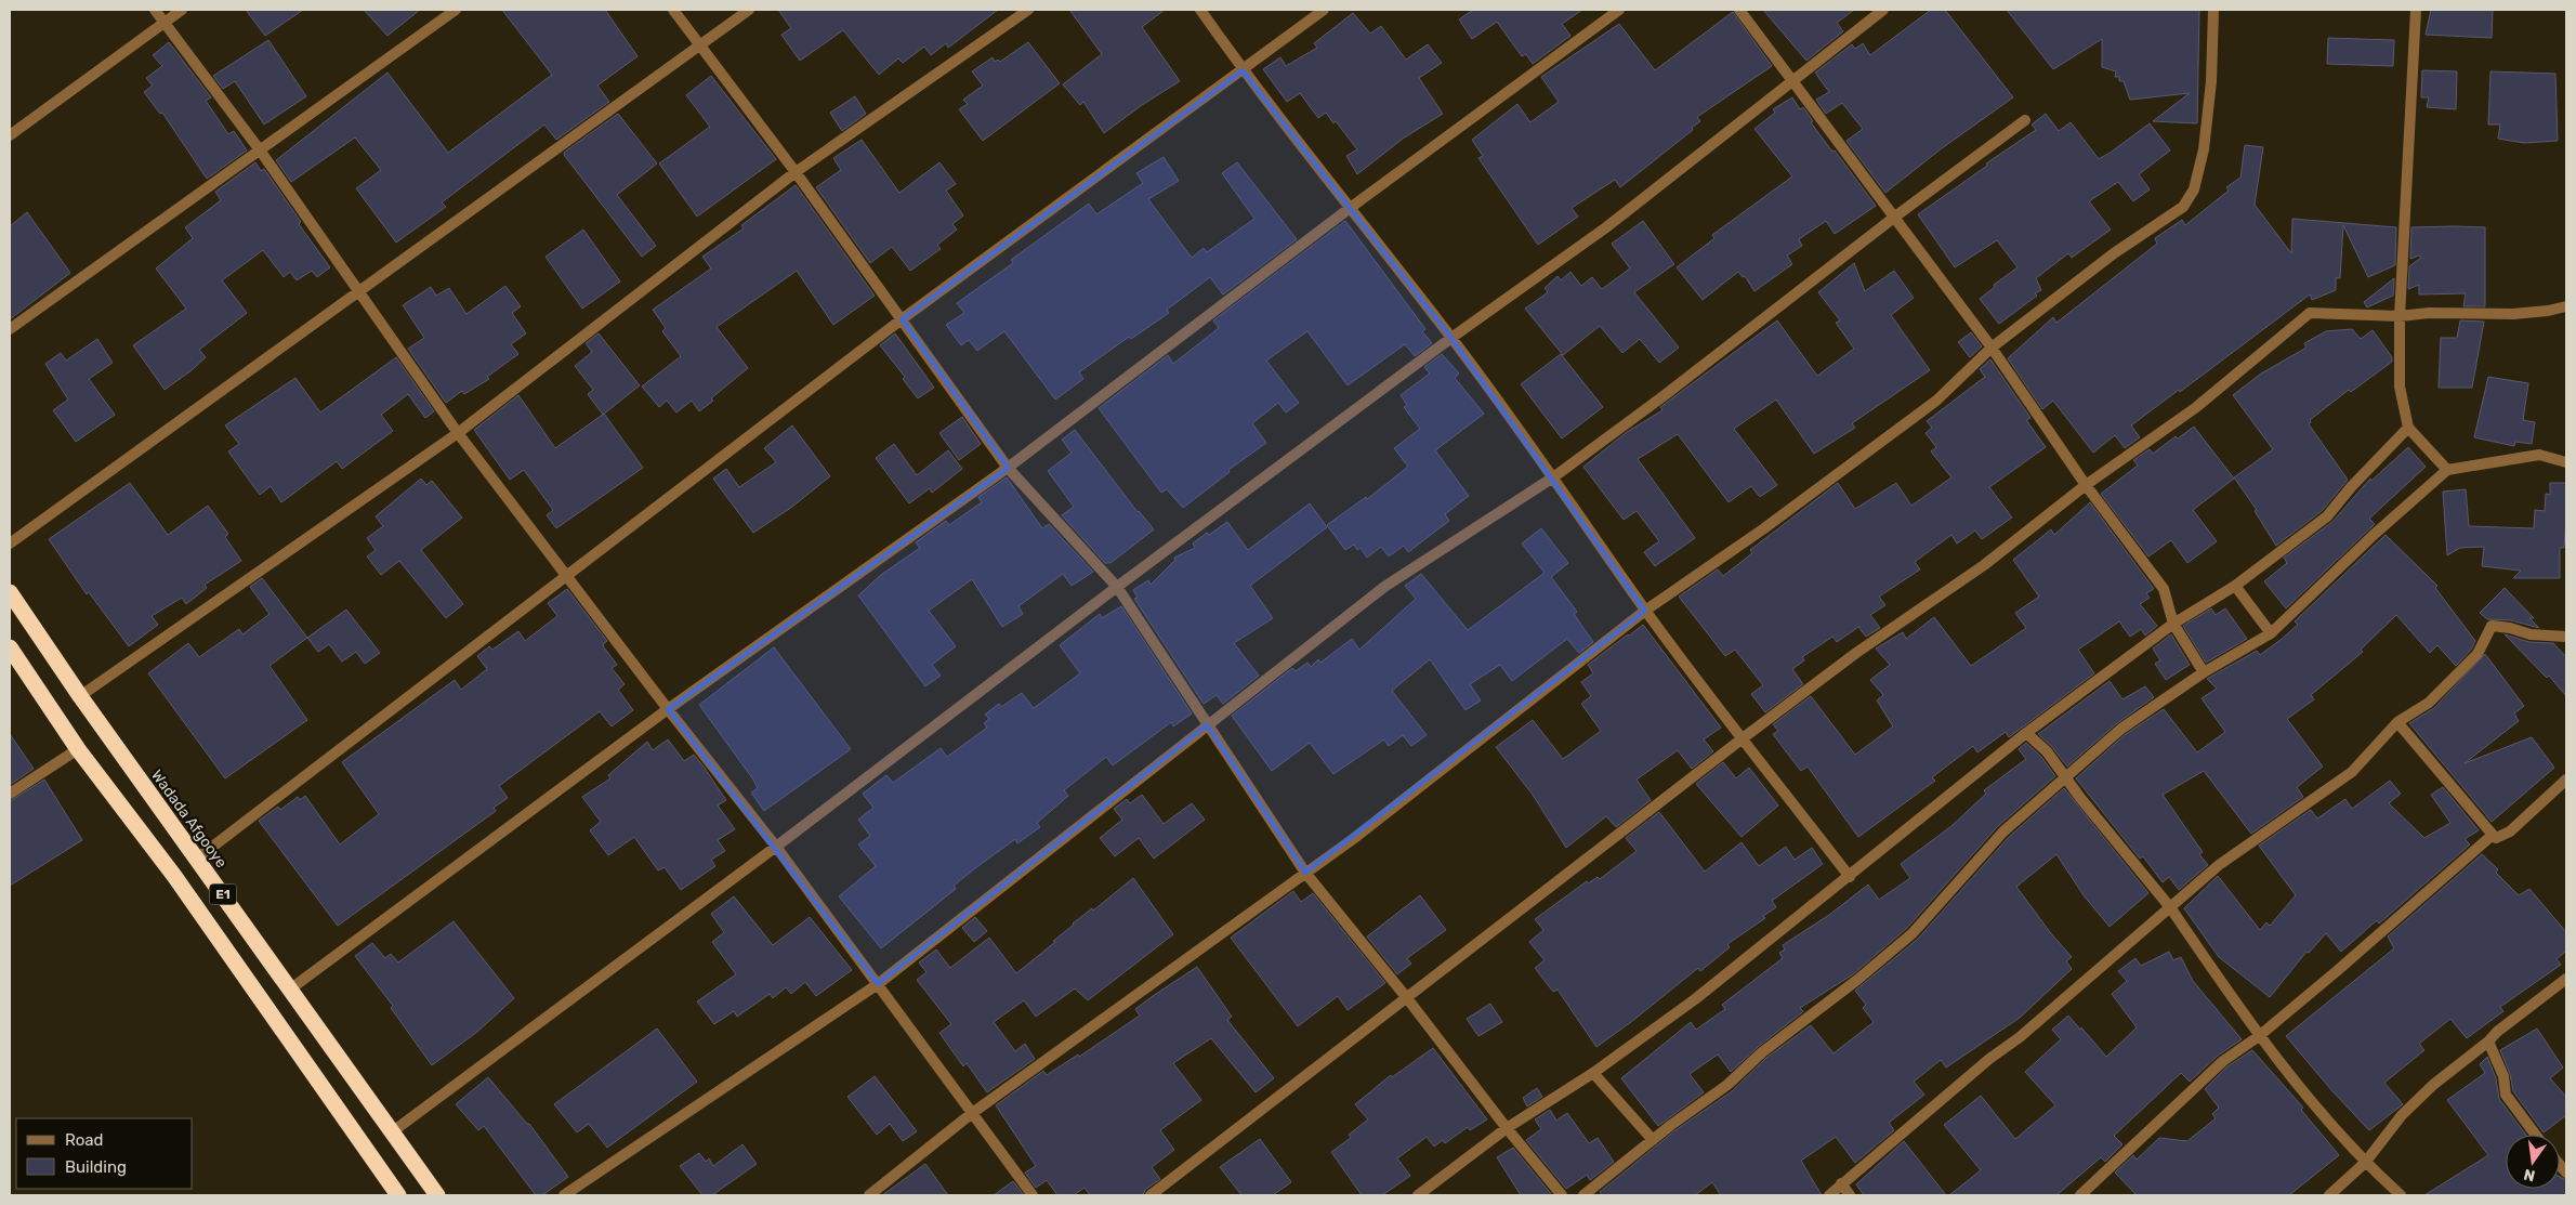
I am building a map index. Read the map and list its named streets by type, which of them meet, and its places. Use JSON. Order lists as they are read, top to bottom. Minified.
{"streets":{"highway":["Wadada Afgooye","E1"]},"legend":["Road","Building"],"north":"bottom"}
